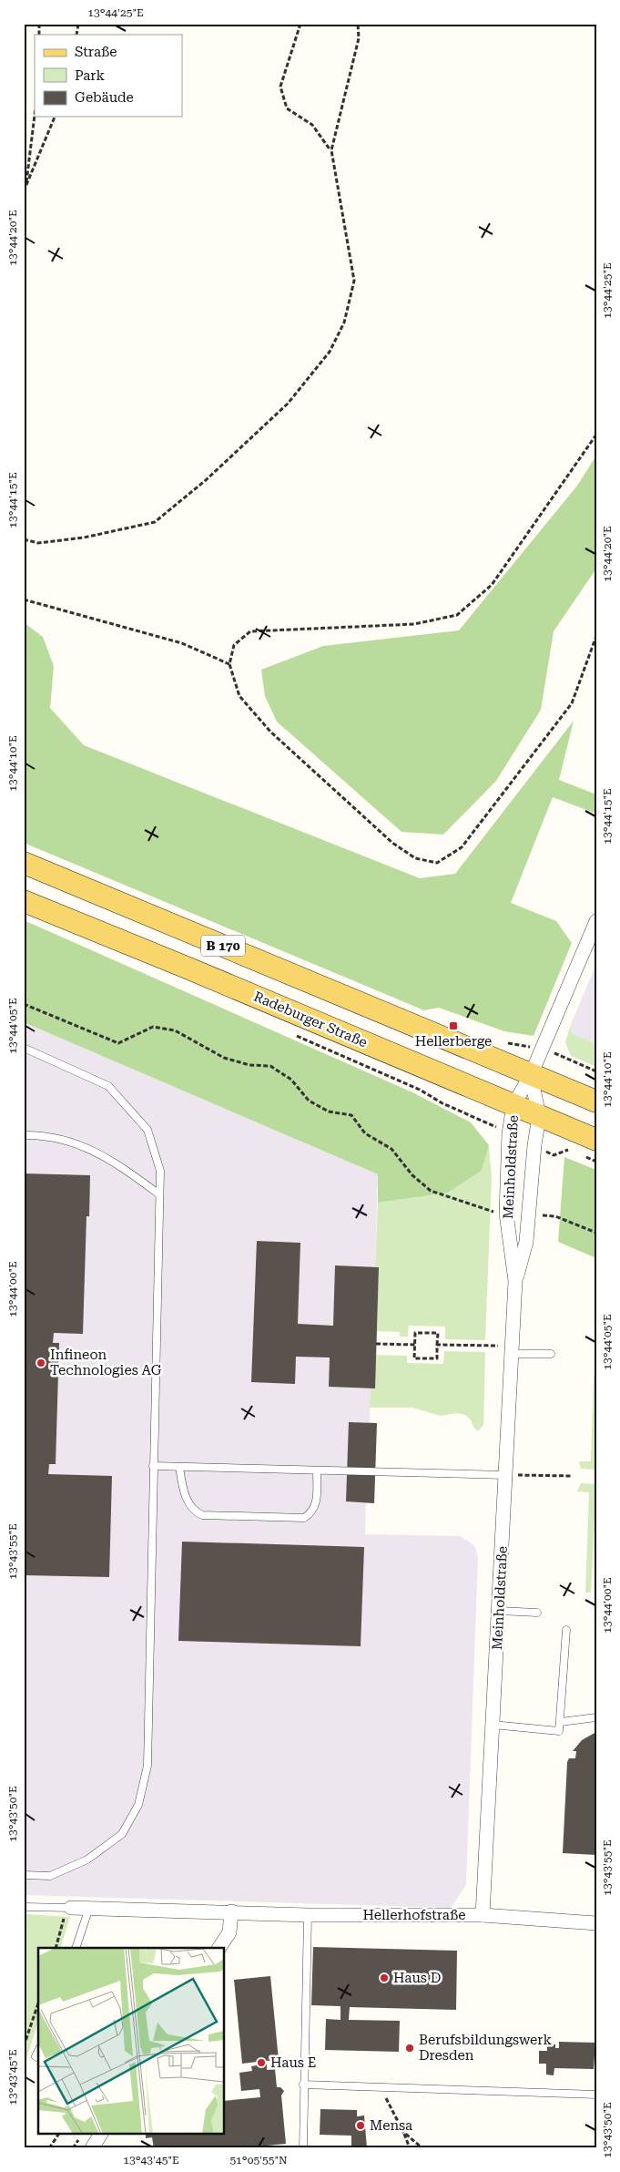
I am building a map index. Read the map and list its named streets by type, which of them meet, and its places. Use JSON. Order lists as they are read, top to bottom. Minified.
{"streets":{"main road":["B 170","Radeburger Straße"],"street":["Meinholdstraße","Hellerhofstraße"]},"crossings":[["B 170","Meinholdstraße"],["Radeburger Straße","Meinholdstraße"],["Meinholdstraße","Hellerhofstraße"]],"places":{"transit":["Hellerberge"],"other":["Infineon Technologies AG","Haus D","Berufsbildungswerk Dresden","Haus E","Mensa"]},"legend":["Straße","Park","Gebäude"],"coordinates":["13°44'25\"E","13°44'20\"E","13°44'15\"E","13°44'10\"E","13°44'05\"E","13°44'00\"E","13°43'55\"E","13°43'50\"E","13°43'45\"E","51°05'55\"N"]}
